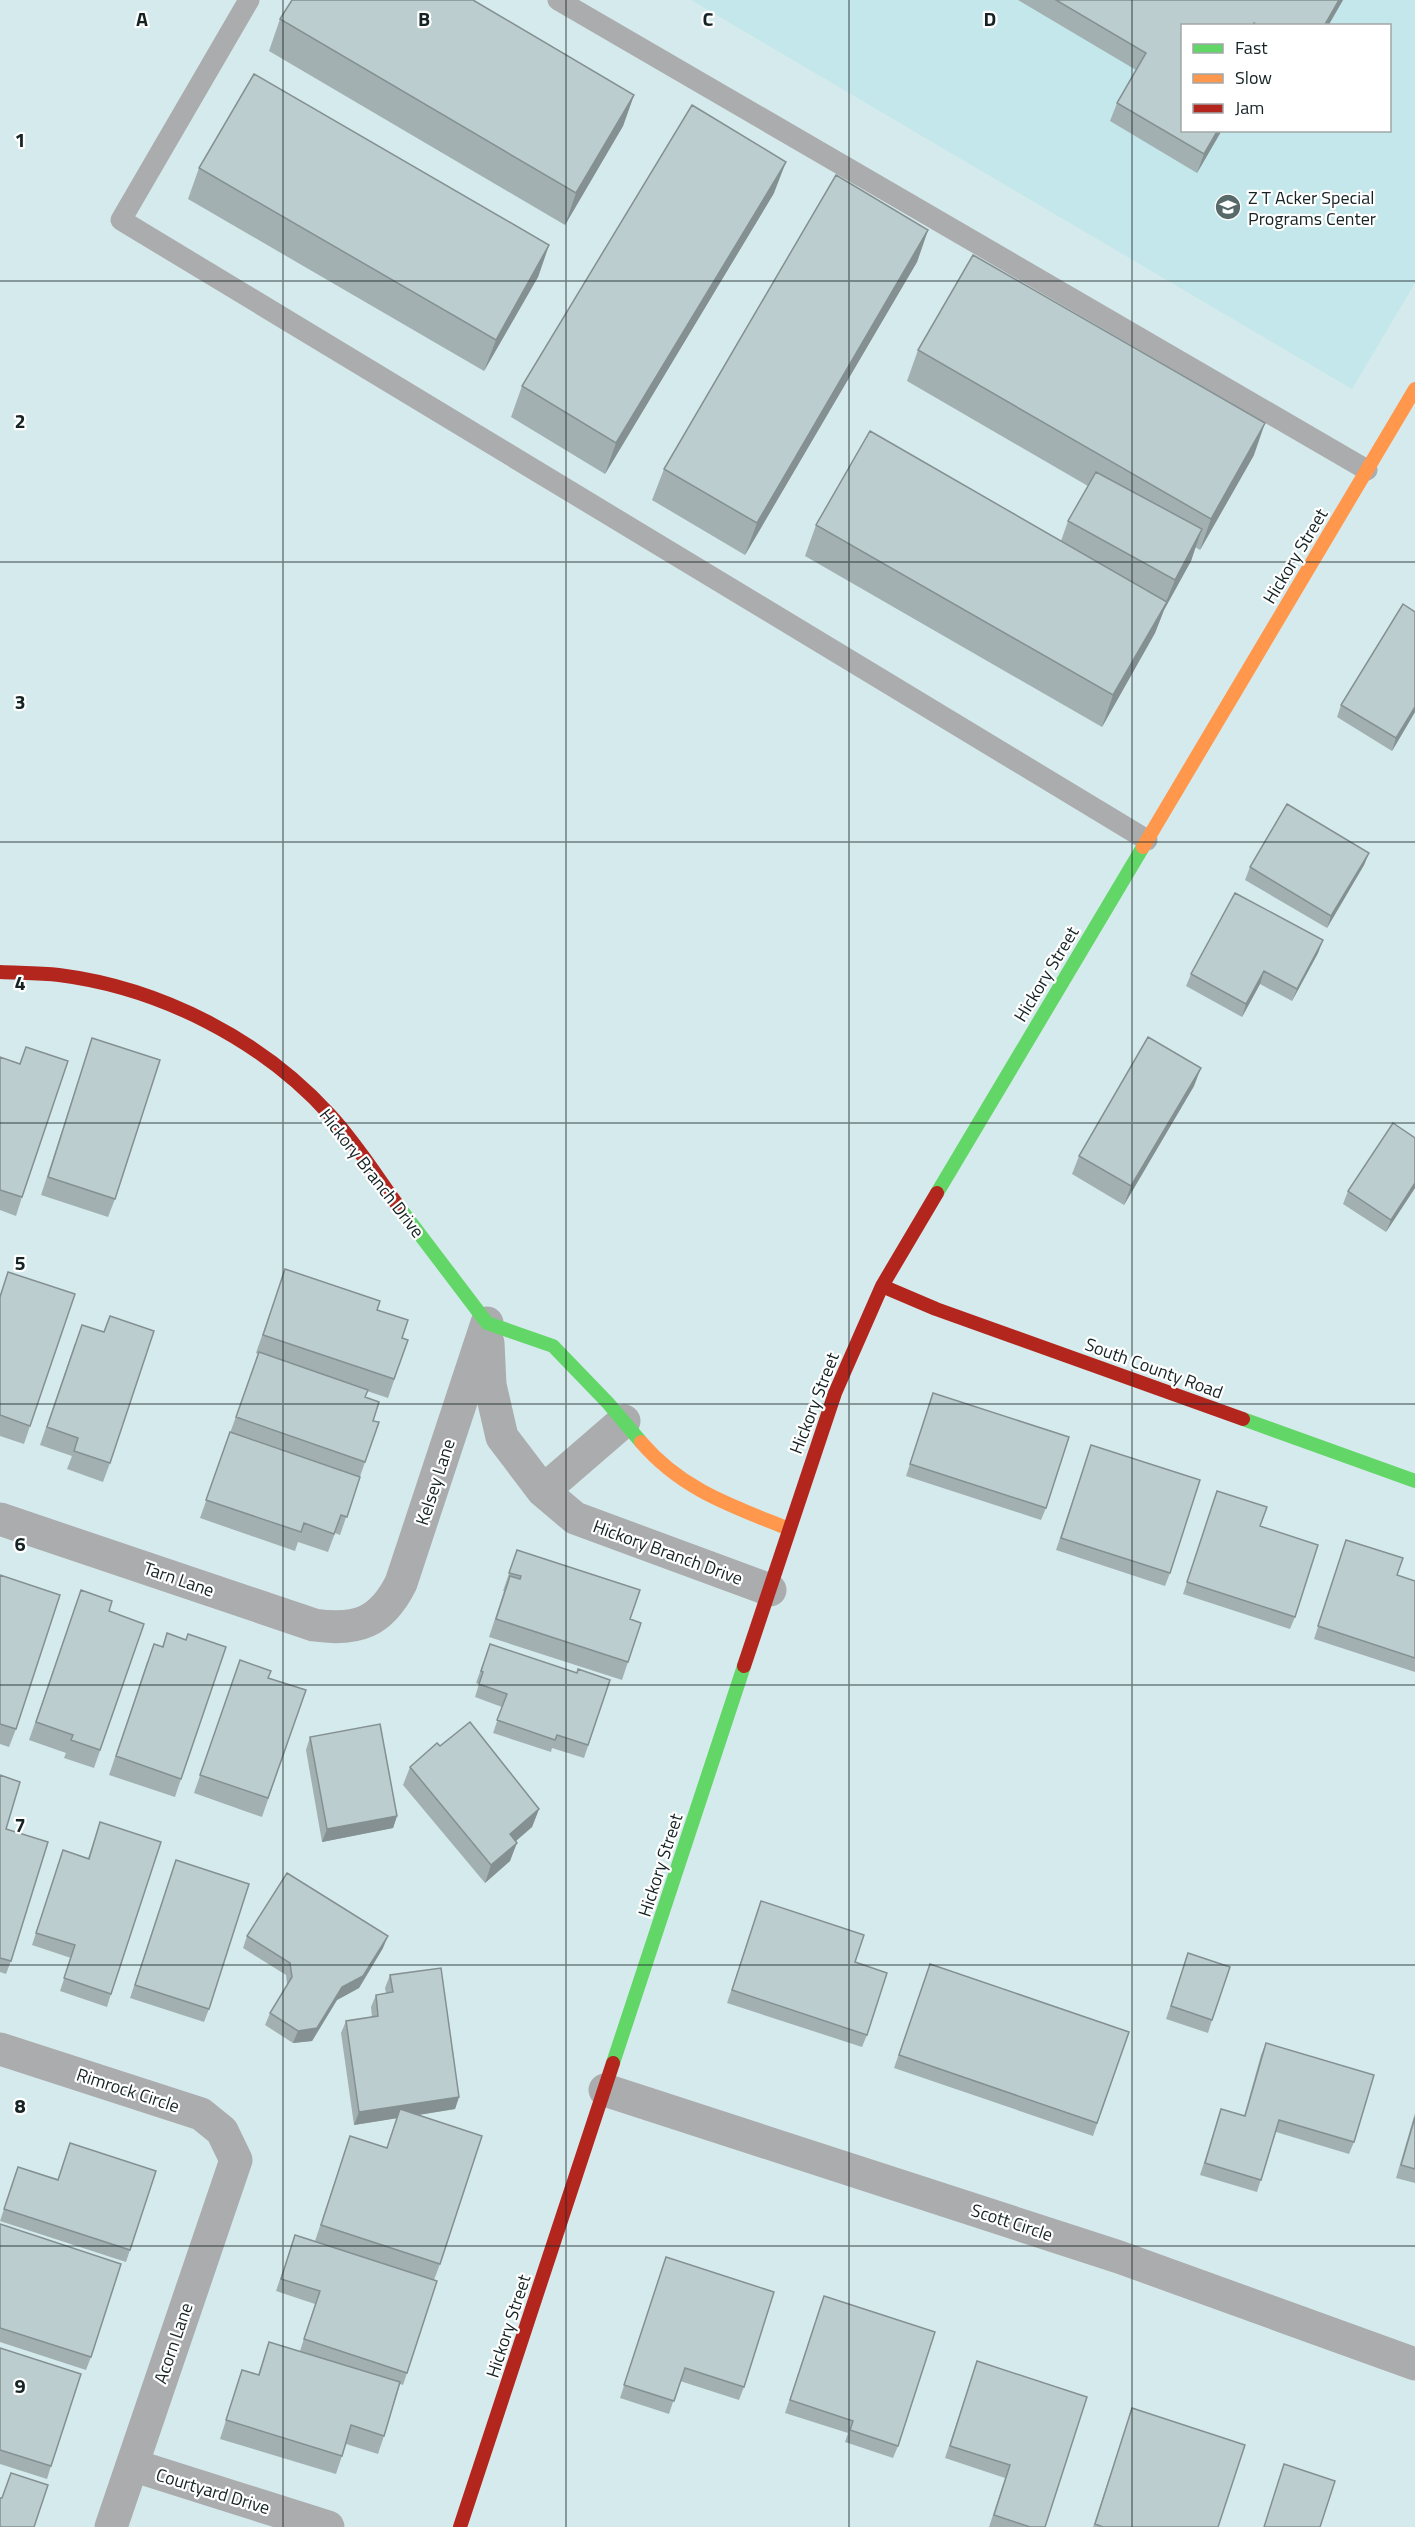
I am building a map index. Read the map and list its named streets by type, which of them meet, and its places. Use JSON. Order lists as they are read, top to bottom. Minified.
{"streets":{"street":["Hickory Street","Hickory Branch Drive","South County Road","Kelsey Lane","Tarn Lane","Rimrock Circle","Scott Circle","Acorn Lane","Courtyard Drive"]},"crossings":[["Hickory Street","Hickory Branch Drive"],["Hickory Street","South County Road"],["Hickory Street","Scott Circle"],["Hickory Branch Drive","Kelsey Lane"],["Kelsey Lane","Tarn Lane"],["Rimrock Circle","Acorn Lane"],["Acorn Lane","Courtyard Drive"]],"places":{"school or university":["Z T Acker Special Programs Center"]},"legend":["Fast","Slow","Jam"],"grid":{"columns":["A","B","C","D"],"rows":["1","2","3","4","5","6","7","8","9"]}}
